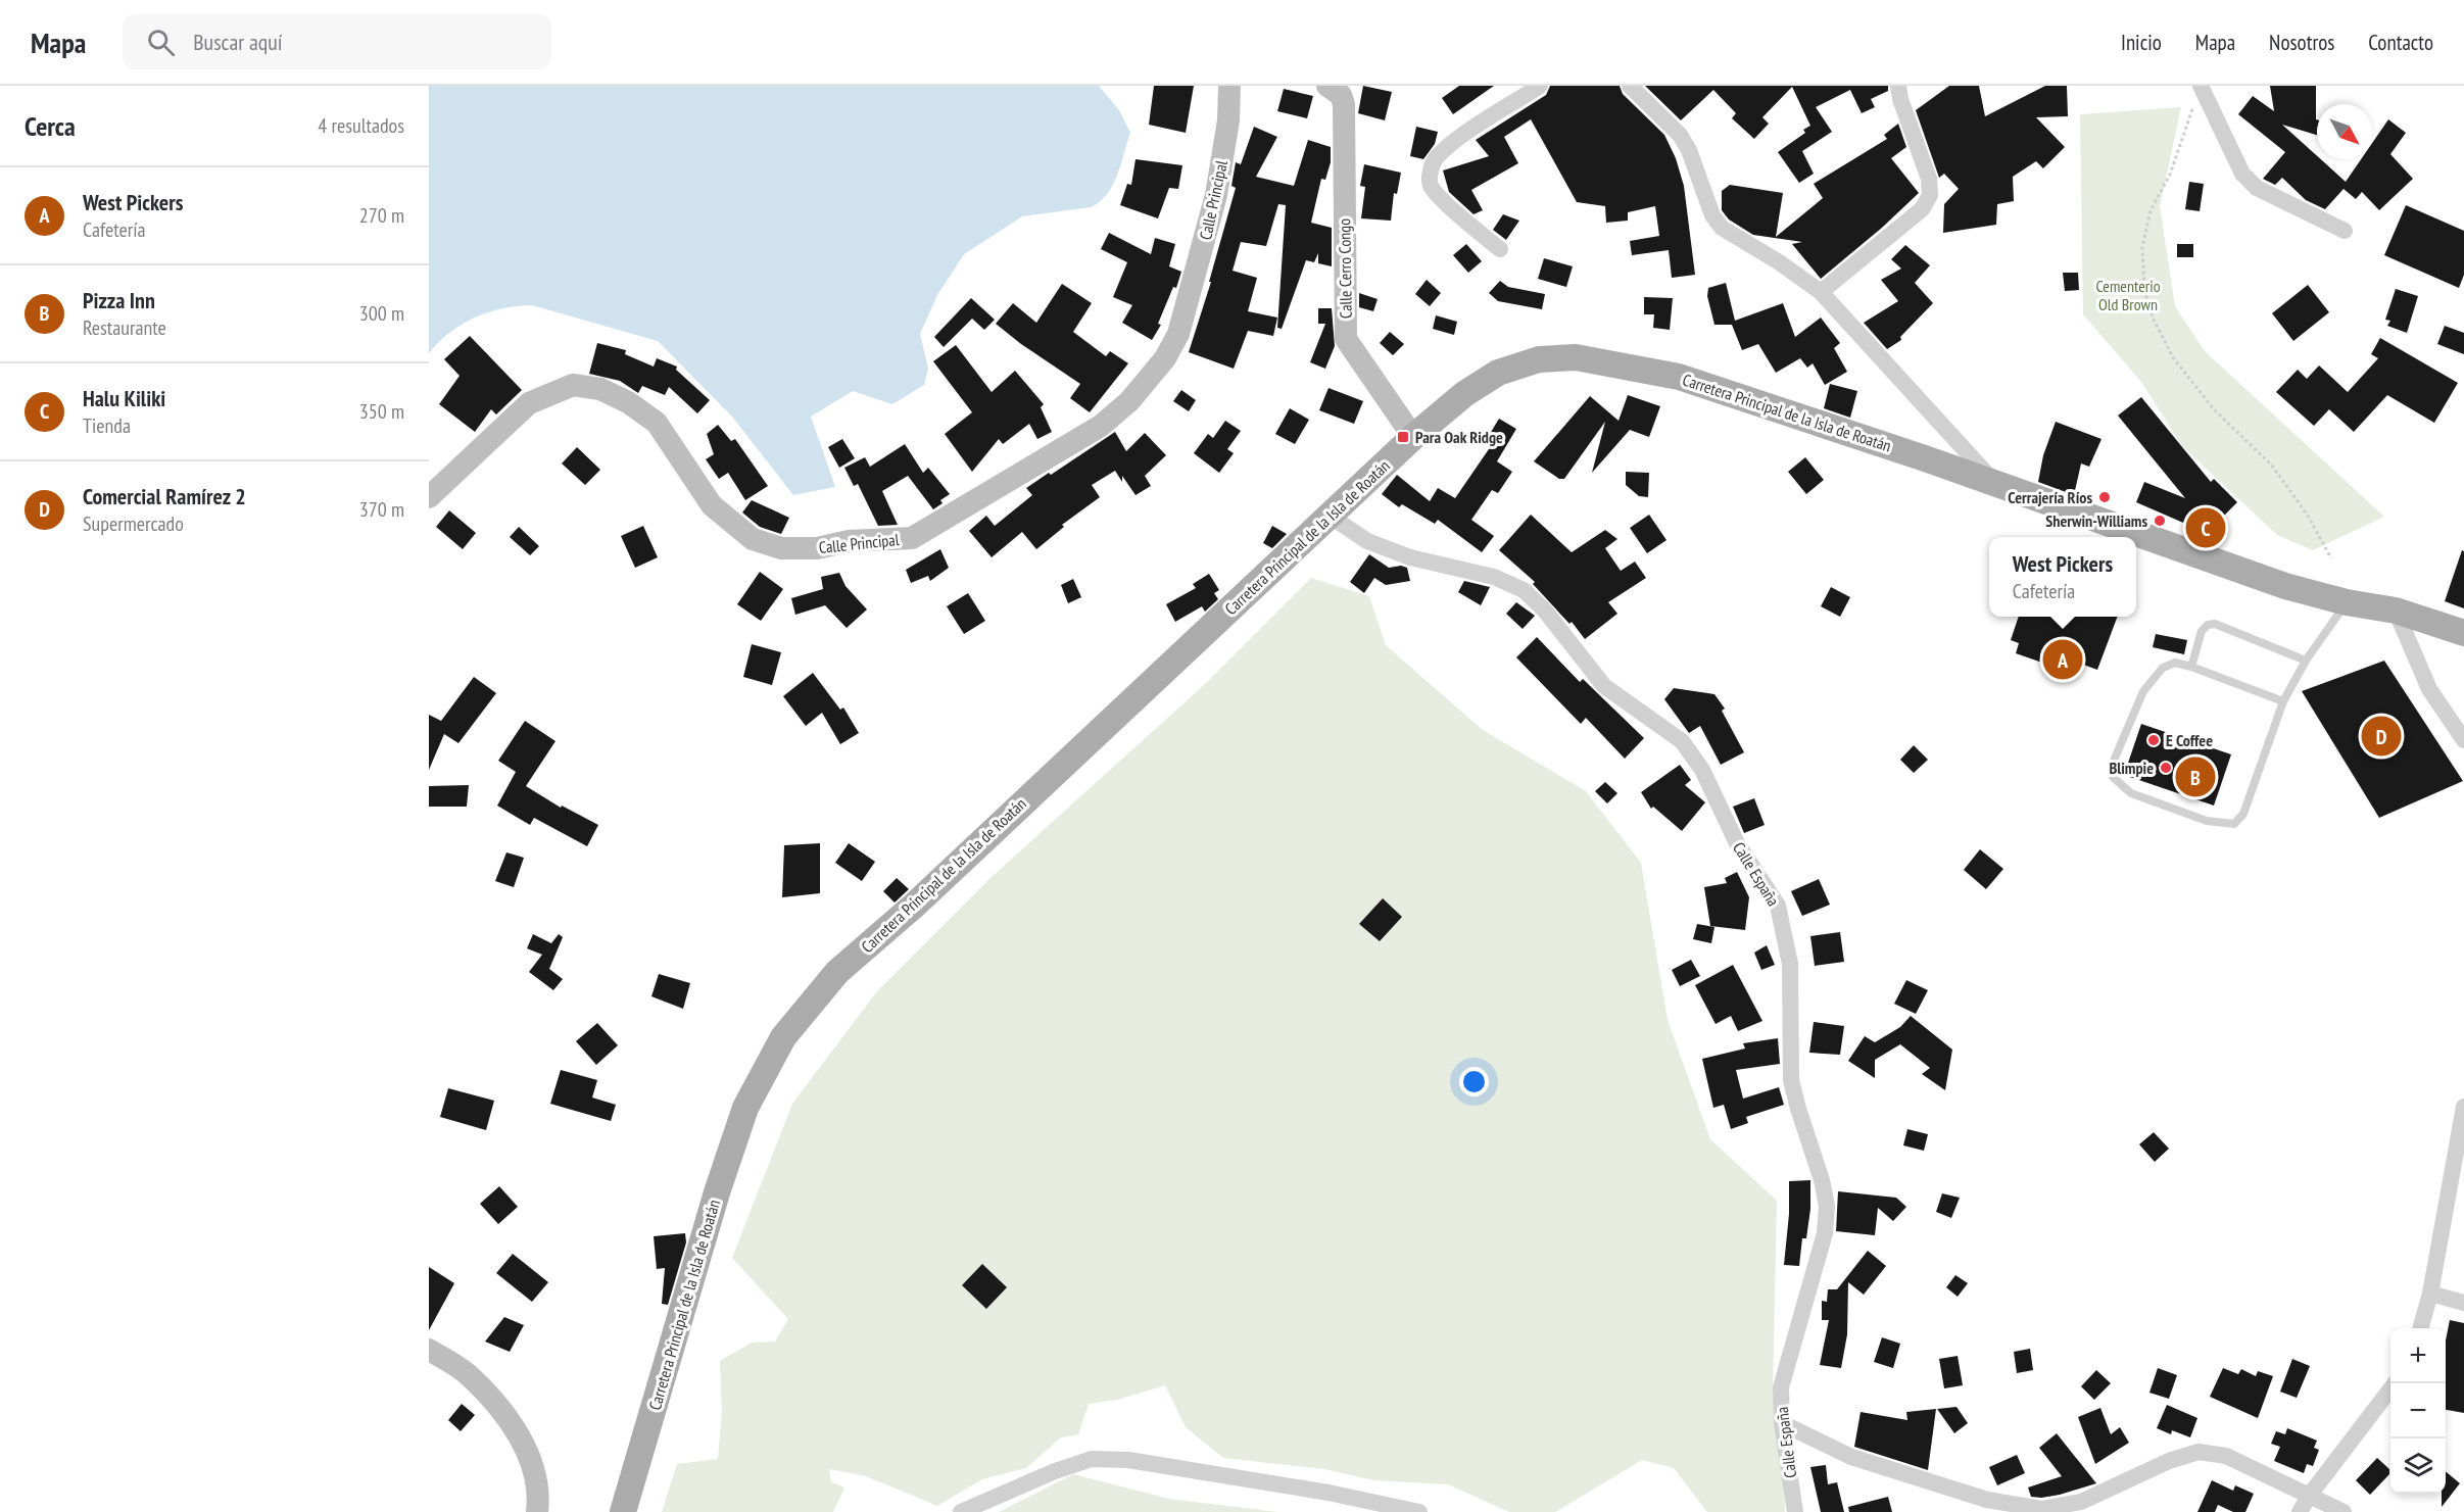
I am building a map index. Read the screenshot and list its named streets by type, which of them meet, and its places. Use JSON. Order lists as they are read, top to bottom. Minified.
{"streets":{"main road":["Carretera Principal de la Isla de Roatán"],"street":["Calle Principal","Calle Cerro Congo","Calle España"]},"crossings":[["Calle Cerro Congo","Carretera Principal de la Isla de Roatán"],["Carretera Principal de la Isla de Roatán","Calle España"]],"parks":["Cementerio Old Brown"],"places":{"transit":["Para Oak Ridge"],"other":["Cerrajería Ríos","Sherwin-Williams","E Coffee","Blimpie"]},"north":"bottom right","page":{"header":"Mapa","search":"Buscar aquí","nav":["Inicio","Mapa","Nosotros","Contacto"],"heading":["Cerca","4 resultados"],"list":[{"mark":"A","name":"West Pickers","note":"Cafetería","value":"270 m"},{"mark":"B","name":"Pizza Inn","note":"Restaurante","value":"300 m"},{"mark":"C","name":"Halu Kiliki","note":"Tienda","value":"350 m"},{"mark":"D","name":"Comercial Ramírez 2","note":"Supermercado","value":"370 m"}],"pins":["C","A","D","B"],"popup":["West Pickers","Cafetería"],"map_buttons":["+","−"]}}
